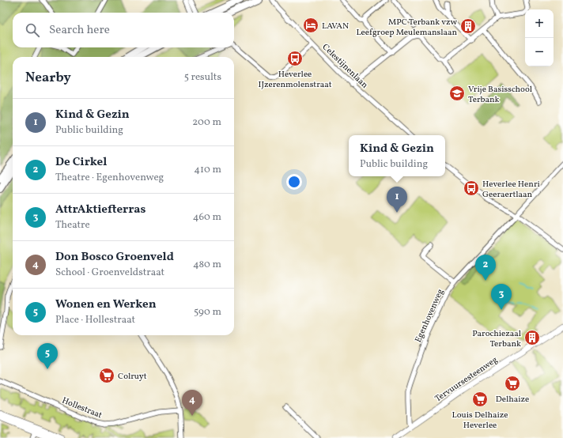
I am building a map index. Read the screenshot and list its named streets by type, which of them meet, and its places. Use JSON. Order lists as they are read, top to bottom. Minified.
{"streets":{"main road":["Tervuursesteenweg"],"street":["Celestijnenlaan","Egenhovenweg","Hollestraat"]},"crossings":[["Egenhovenweg","Tervuursesteenweg"]],"places":{"hotel":["LAVAN"],"building":["MPC Terbank vzw Leefgroep Meulemanslaan","Parochiezaal Terbank"],"bus stop":["Heverlee IJzerenmolenstraat","Heverlee Henri Geeraertlaan"],"school or university":["Vrije Basisschool Terbank"],"supermarket":["Colruyt","Delhaize","Louis Delhaize Heverlee"]},"page":{"map_buttons":["+","−"],"search":"Search here","heading":["Nearby","5 results"],"list":[{"mark":"1","name":"Kind & Gezin","note":"Public building","value":"200 m"},{"mark":"2","name":"De Cirkel","note":"Theatre · Egenhovenweg","value":"410 m"},{"mark":"3","name":"AttrAktiefterras","note":"Theatre","value":"460 m"},{"mark":"4","name":"Don Bosco Groenveld","note":"School · Groenveldstraat","value":"480 m"},{"mark":"5","name":"Wonen en Werken","note":"Place · Hollestraat","value":"590 m"}],"popup":["Kind & Gezin","Public building"],"pins":["1","2","3","5","4"]}}
